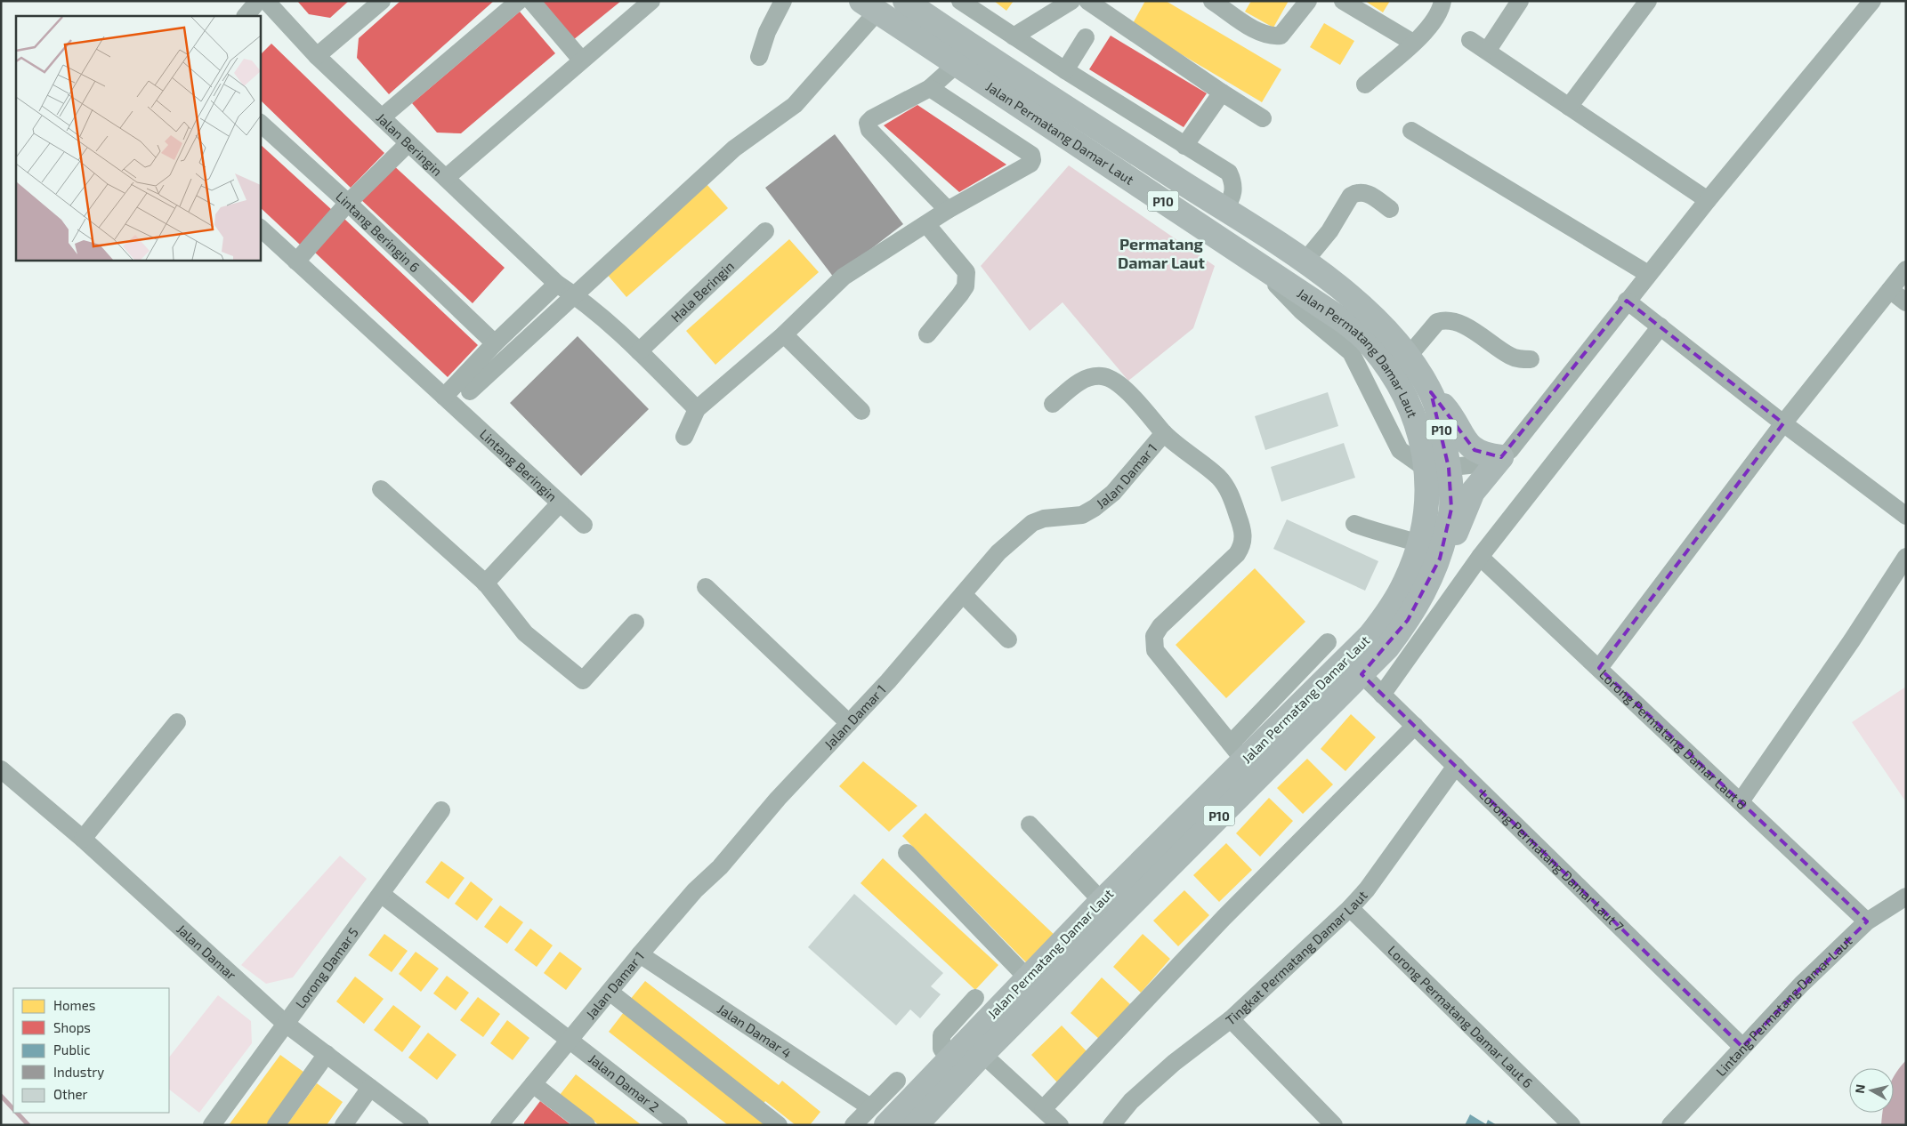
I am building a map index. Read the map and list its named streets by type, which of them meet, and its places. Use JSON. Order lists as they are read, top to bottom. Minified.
{"streets":{"highway":["Jalan Permatang Damar Laut","P10"],"street":["Jalan Beringin","Lintang Beringin 6","Hala Beringin","Lintang Beringin","Jalan Damar 1","Lorong Permatang Damar Laut 8","Lorong Permatang Damar Laut 7","Jalan Damar","Tingkat Permatang Damar Laut","Lorong Damar 5","Lintang Permatang Damar Laut","Lorong Permatang Damar Laut 6","Jalan Damar 4","Jalan Damar 2"]},"crossings":[["Jalan Permatang Damar Laut","Lorong Permatang Damar Laut 7"],["Jalan Permatang Damar Laut","Jalan Damar 4"],["Jalan Beringin","Hala Beringin"],["Jalan Damar 1","Jalan Damar 4"],["Jalan Damar 1","Jalan Damar 2"],["Lorong Permatang Damar Laut 8","Lintang Permatang Damar Laut"],["Lorong Permatang Damar Laut 7","Tingkat Permatang Damar Laut"],["Lorong Permatang Damar Laut 7","Lintang Permatang Damar Laut"],["Jalan Damar","Lorong Damar 5"],["Tingkat Permatang Damar Laut","Lorong Permatang Damar Laut 6"]],"districts":["Permatang Damar Laut"],"legend":["Homes","Shops","Public","Industry","Other"],"north":"left"}
